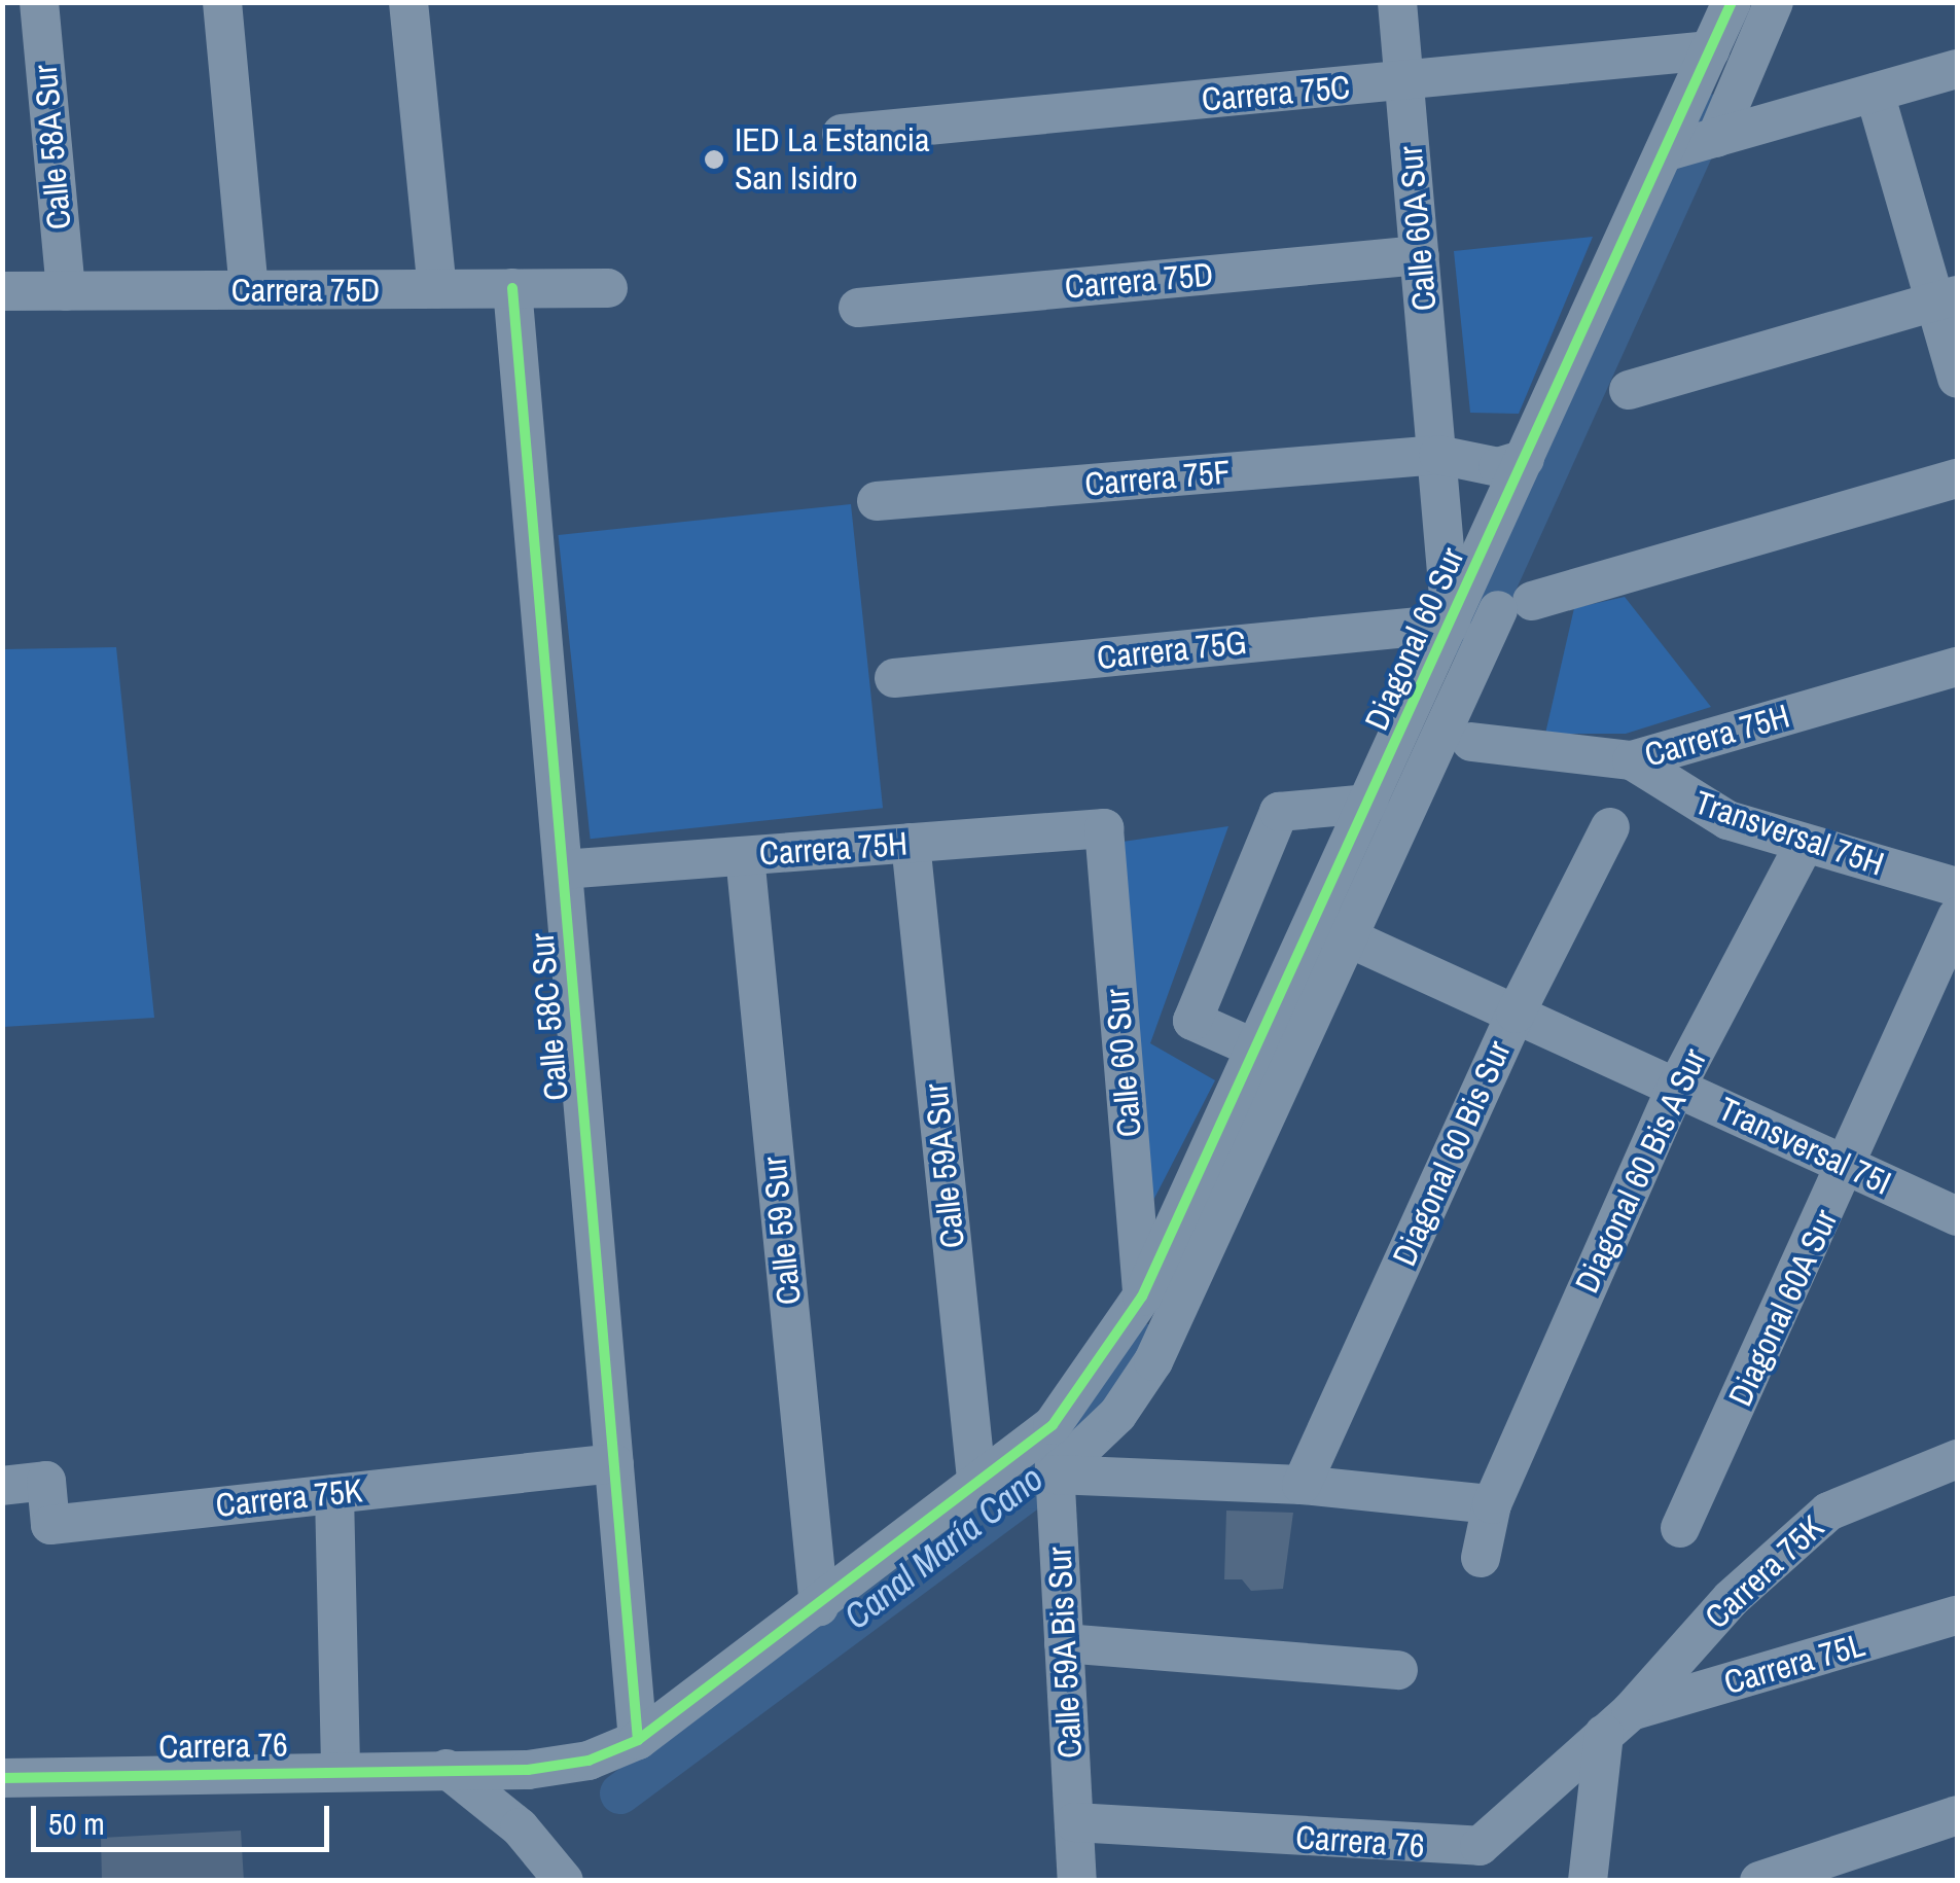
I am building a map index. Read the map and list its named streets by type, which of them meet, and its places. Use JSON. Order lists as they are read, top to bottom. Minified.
{"streets":{"street":["Carrera 75C","Calle 58A Sur","Calle 60A Sur","Carrera 75D","Carrera 75F","Diagonal 60 Sur","Carrera 75G","Carrera 75H","Transversal 75H","Calle 58C Sur","Calle 60 Sur","Transversal 75I","Diagonal 60 Bis Sur","Calle 59A Sur","Diagonal 60 Bis A Sur","Calle 59 Sur","Diagonal 60A Sur","Carrera 75K","Calle 59A Bis Sur","Carrera 75L","Carrera 76"]},"crossings":[["Carrera 75C","Calle 60A Sur"],["Carrera 75C","Diagonal 60 Sur"],["Calle 58A Sur","Carrera 75D"],["Calle 60A Sur","Carrera 75D"],["Calle 60A Sur","Carrera 75F"],["Calle 60A Sur","Diagonal 60 Sur"],["Calle 60A Sur","Carrera 75G"],["Carrera 75D","Calle 58C Sur"],["Diagonal 60 Sur","Carrera 75G"],["Diagonal 60 Sur","Calle 60 Sur"],["Diagonal 60 Sur","Transversal 75I"],["Diagonal 60 Sur","Calle 59A Sur"],["Diagonal 60 Sur","Calle 59 Sur"],["Diagonal 60 Sur","Calle 59A Bis Sur"],["Diagonal 60 Sur","Carrera 76"],["Carrera 75H","Transversal 75H"],["Carrera 75H","Calle 58C Sur"],["Carrera 75H","Calle 60 Sur"],["Carrera 75H","Calle 59A Sur"],["Carrera 75H","Calle 59 Sur"],["Transversal 75H","Diagonal 60 Bis A Sur"],["Calle 58C Sur","Carrera 75K"],["Calle 58C Sur","Carrera 76"],["Transversal 75I","Diagonal 60 Bis Sur"],["Transversal 75I","Diagonal 60 Bis A Sur"],["Transversal 75I","Diagonal 60A Sur"],["Calle 59 Sur","Carrera 76"],["Carrera 75K","Carrera 75L"],["Carrera 75K","Carrera 76"],["Calle 59A Bis Sur","Carrera 76"],["Carrera 75L","Carrera 76"]],"water":["Canal María Cano"],"places":["IED La Estancia San Isidro"],"scale_bar":"50 m"}
